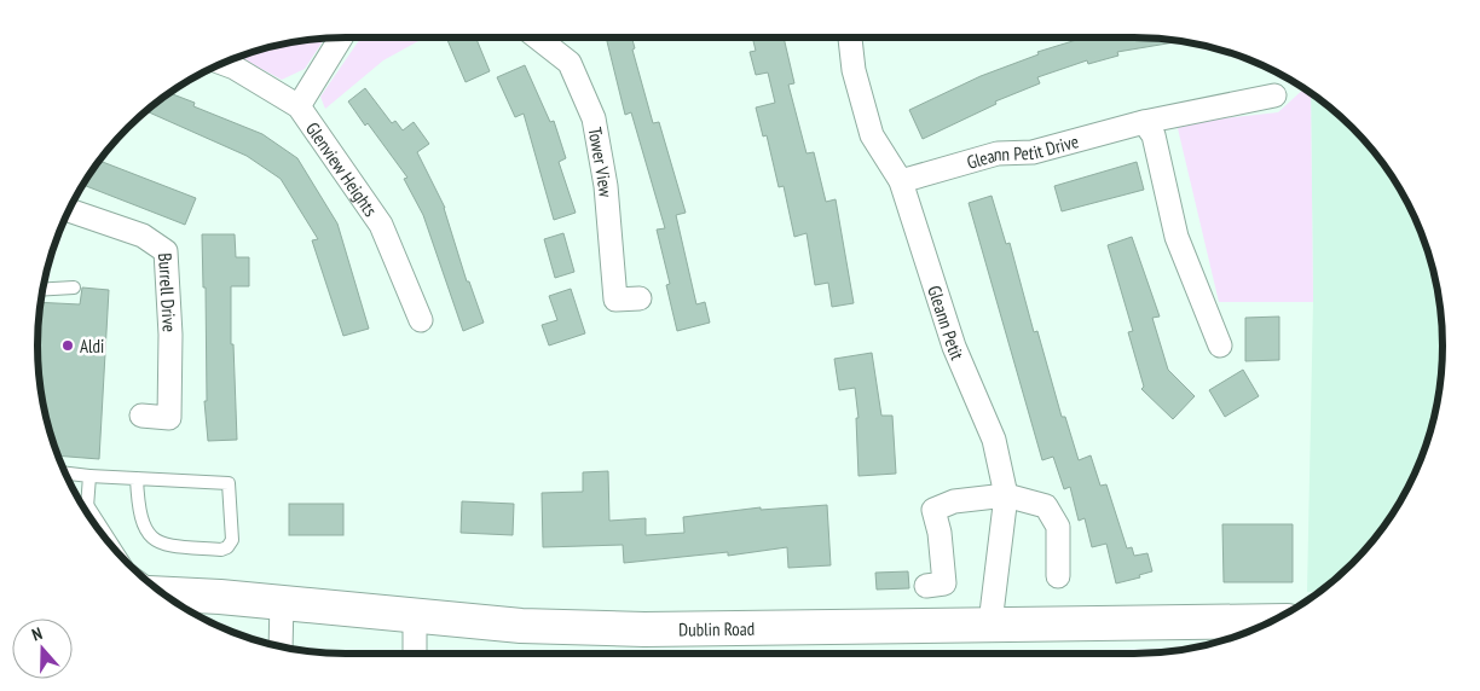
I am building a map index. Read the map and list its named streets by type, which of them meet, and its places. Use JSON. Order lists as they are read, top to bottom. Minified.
{"streets":{"main road":["Dublin Road"],"street":["Gleann Petit Drive","Tower View","Glenview Heights","Burrell Drive","Gleann Petit"]},"crossings":[["Gleann Petit Drive","Gleann Petit"],["Gleann Petit","Dublin Road"]],"places":["Aldi"],"north":"top"}
